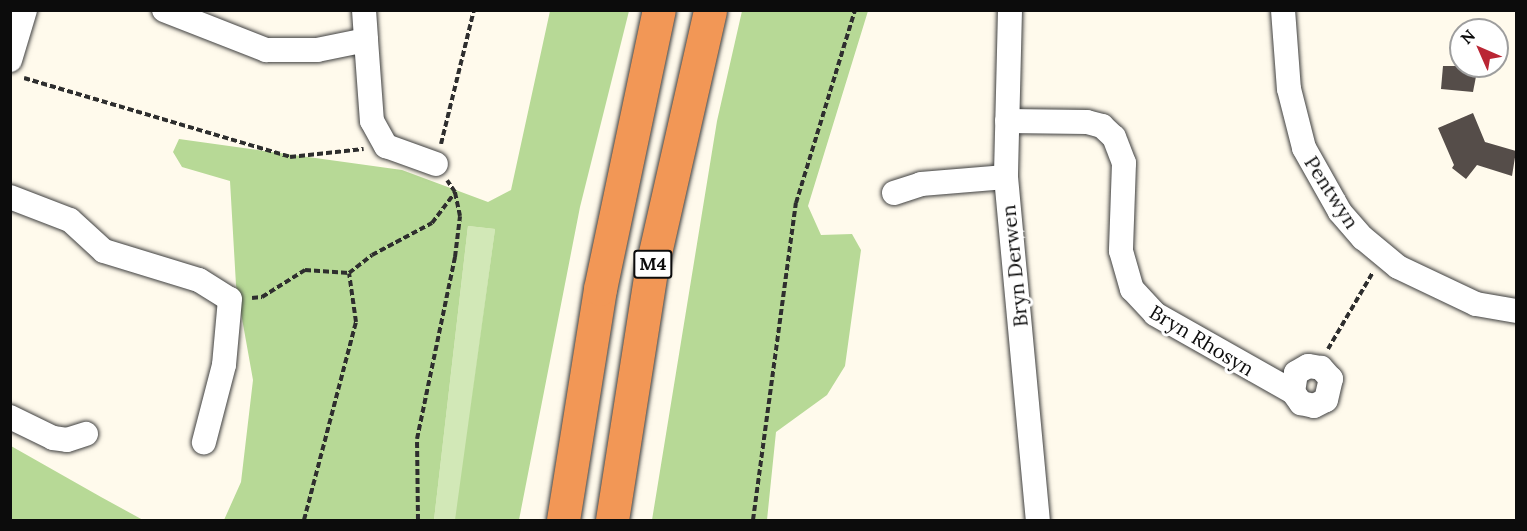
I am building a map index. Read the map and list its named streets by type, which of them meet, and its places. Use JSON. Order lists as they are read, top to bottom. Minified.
{"streets":{"highway":["M4"],"street":["Pentwyn","Bryn Derwen","Bryn Rhosyn"]},"crossings":[["Bryn Derwen","Bryn Rhosyn"]],"north":"top left"}
